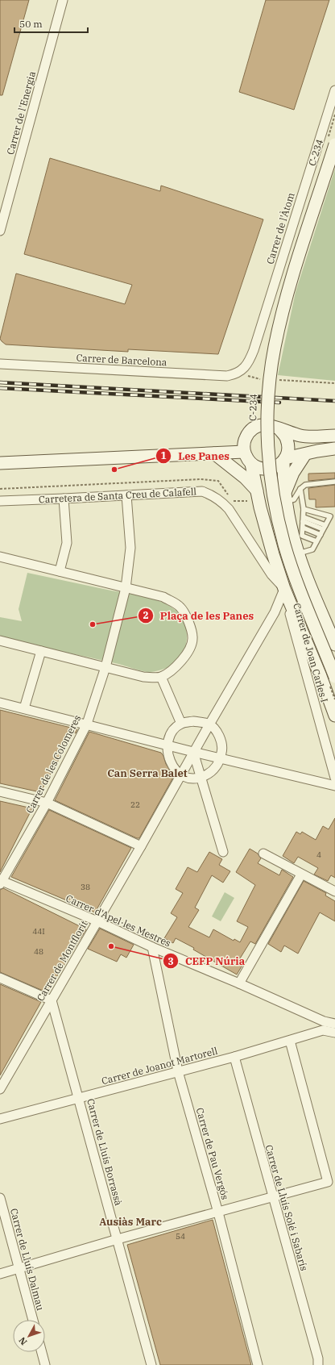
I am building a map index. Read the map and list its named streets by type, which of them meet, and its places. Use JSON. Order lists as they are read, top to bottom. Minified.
{"streets":{"street":["Carrer de l'Energia","C-234","Carrer de l'Àtom","Carrer de Barcelona","Carretera de Santa Creu de Calafell","Carrer de Joan Carles I","Carrer de les Colomeres","Carrer d'Apel·les Mestres","Carrer de Montflorit","Carrer de Joanot Martorell","Carrer de Lluís Borrassà","Carrer de Pau Vergós","Carrer de Lluís Solé i Sabarís","Carrer de Lluís Dalmau"]},"crossings":[["Carrer de l'Àtom","Carrer de Barcelona"],["Carretera de Santa Creu de Calafell","Carrer de Joan Carles I"],["Carretera de Santa Creu de Calafell","Carrer de les Colomeres"],["Carrer de les Colomeres","Carrer d'Apel·les Mestres"],["Carrer d'Apel·les Mestres","Carrer de Montflorit"],["Carrer d'Apel·les Mestres","Carrer de Joanot Martorell"],["Carrer d'Apel·les Mestres","Carrer de Pau Vergós"],["Carrer de Montflorit","Carrer de Lluís Borrassà"],["Carrer de Joanot Martorell","Carrer de Lluís Borrassà"],["Carrer de Joanot Martorell","Carrer de Pau Vergós"],["Carrer de Joanot Martorell","Carrer de Lluís Solé i Sabarís"]],"districts":["Can Serra Balet","Ausiàs Marc"],"places":["Les Panes","Plaça de les Panes","CEFP Núria"],"house_numbers":["22","4","38","44I","48","54"],"scale_bar":"50 m","north":"bottom left"}
